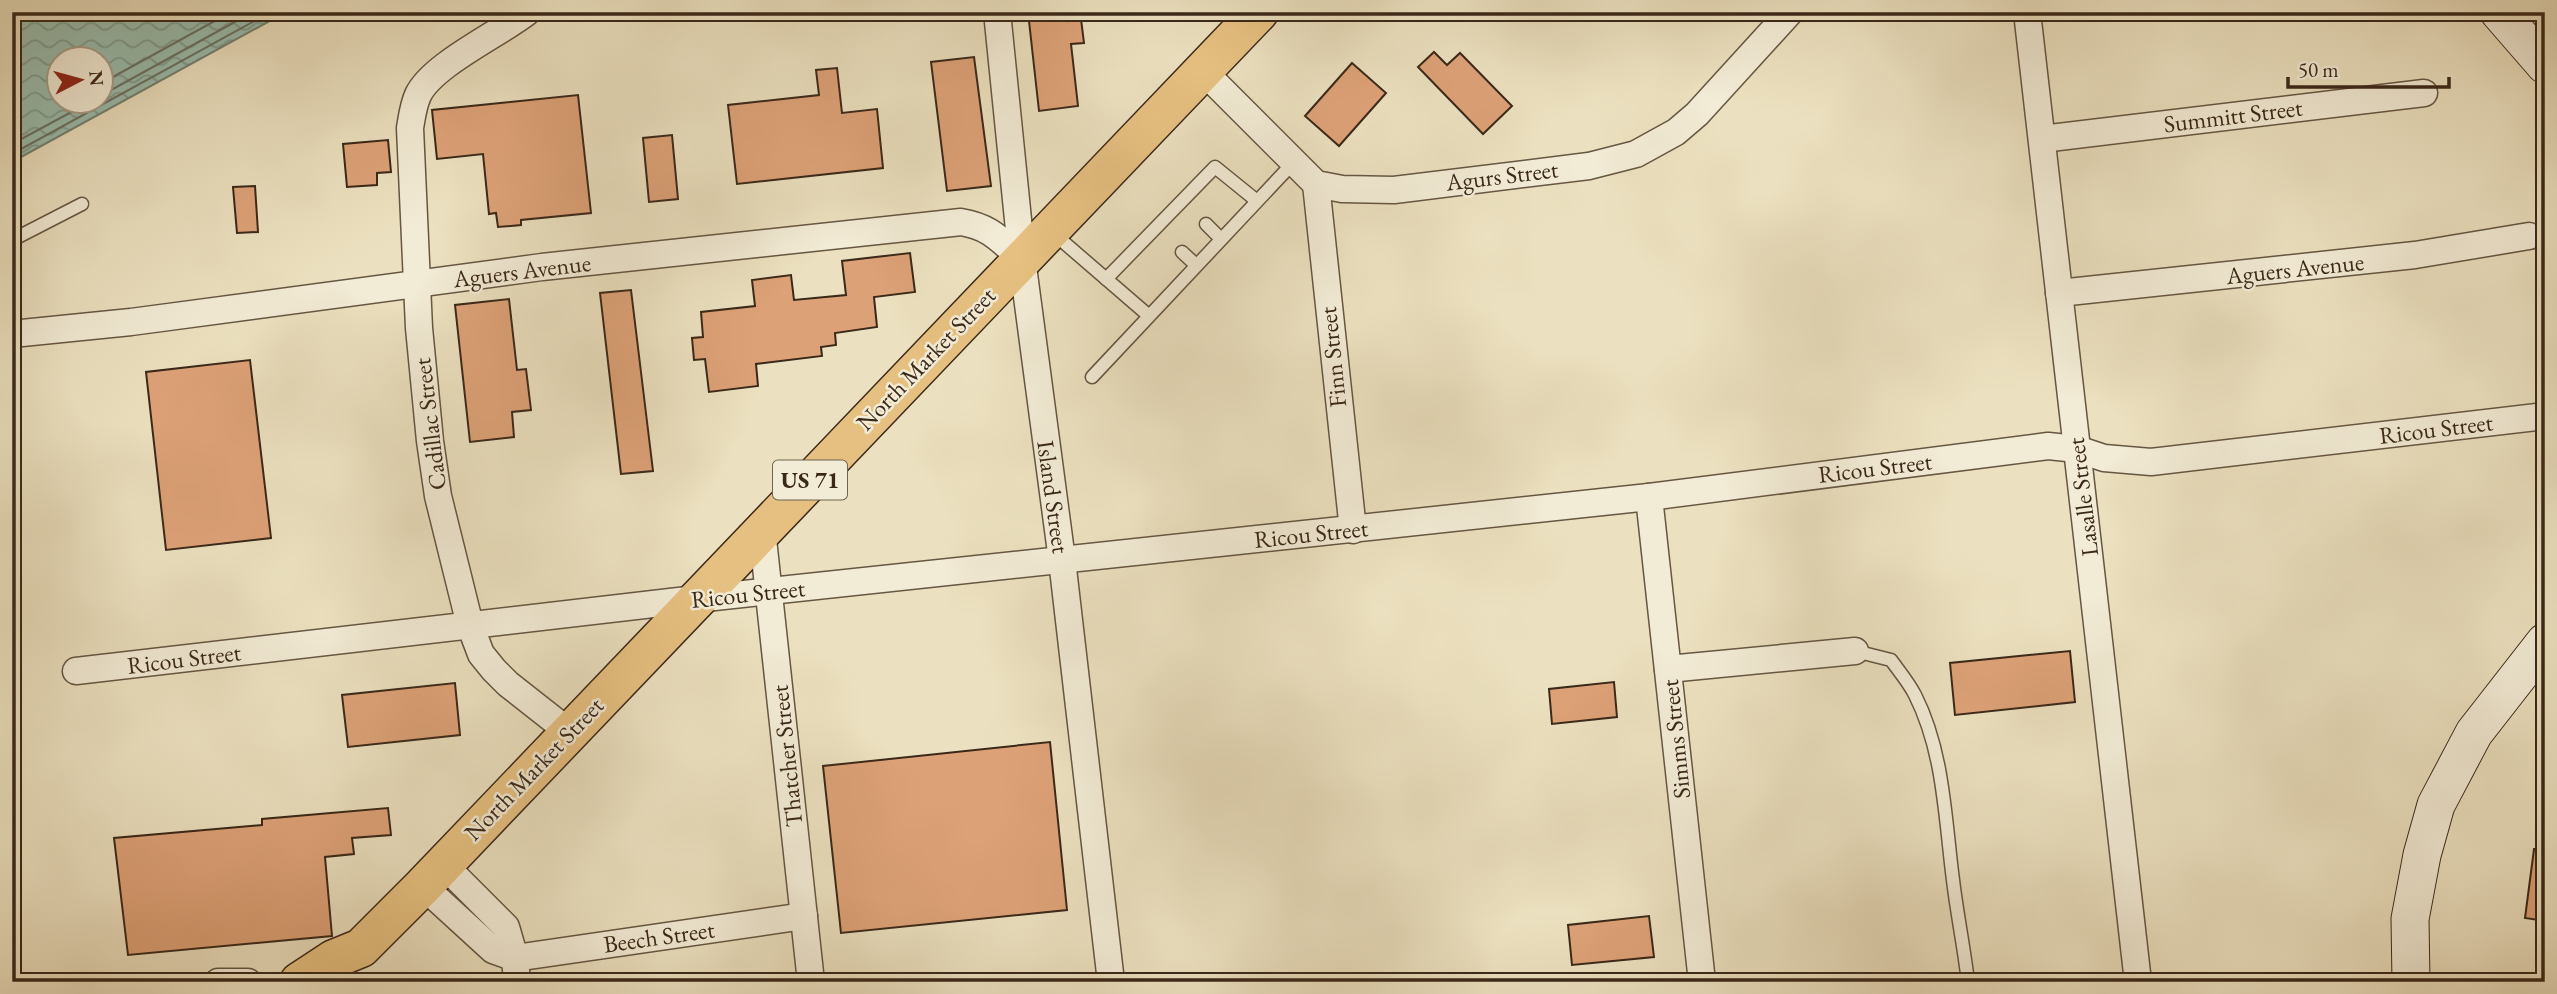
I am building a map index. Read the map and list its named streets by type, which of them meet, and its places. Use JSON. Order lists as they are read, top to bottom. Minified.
{"streets":{"main road":["North Market Street","US 71"],"street":["Summitt Street","Agurs Street","Aguers Avenue","Finn Street","Cadillac Street","Ricou Street","Island Street","Lasalle Street","Simms Street","Thatcher Street","Beech Street"]},"crossings":[["Summitt Street","Lasalle Street"],["Agurs Street","Finn Street"],["Aguers Avenue","North Market Street"],["Aguers Avenue","Cadillac Street"],["Aguers Avenue","Island Street"],["Aguers Avenue","Lasalle Street"],["Finn Street","Ricou Street"],["North Market Street","Cadillac Street"],["North Market Street","Ricou Street"],["North Market Street","Island Street"],["North Market Street","Thatcher Street"],["Cadillac Street","Ricou Street"],["Ricou Street","Island Street"],["Ricou Street","Lasalle Street"],["Ricou Street","Simms Street"],["Ricou Street","Thatcher Street"],["Thatcher Street","Beech Street"]],"scale_bar":"50 m","north":"right"}
